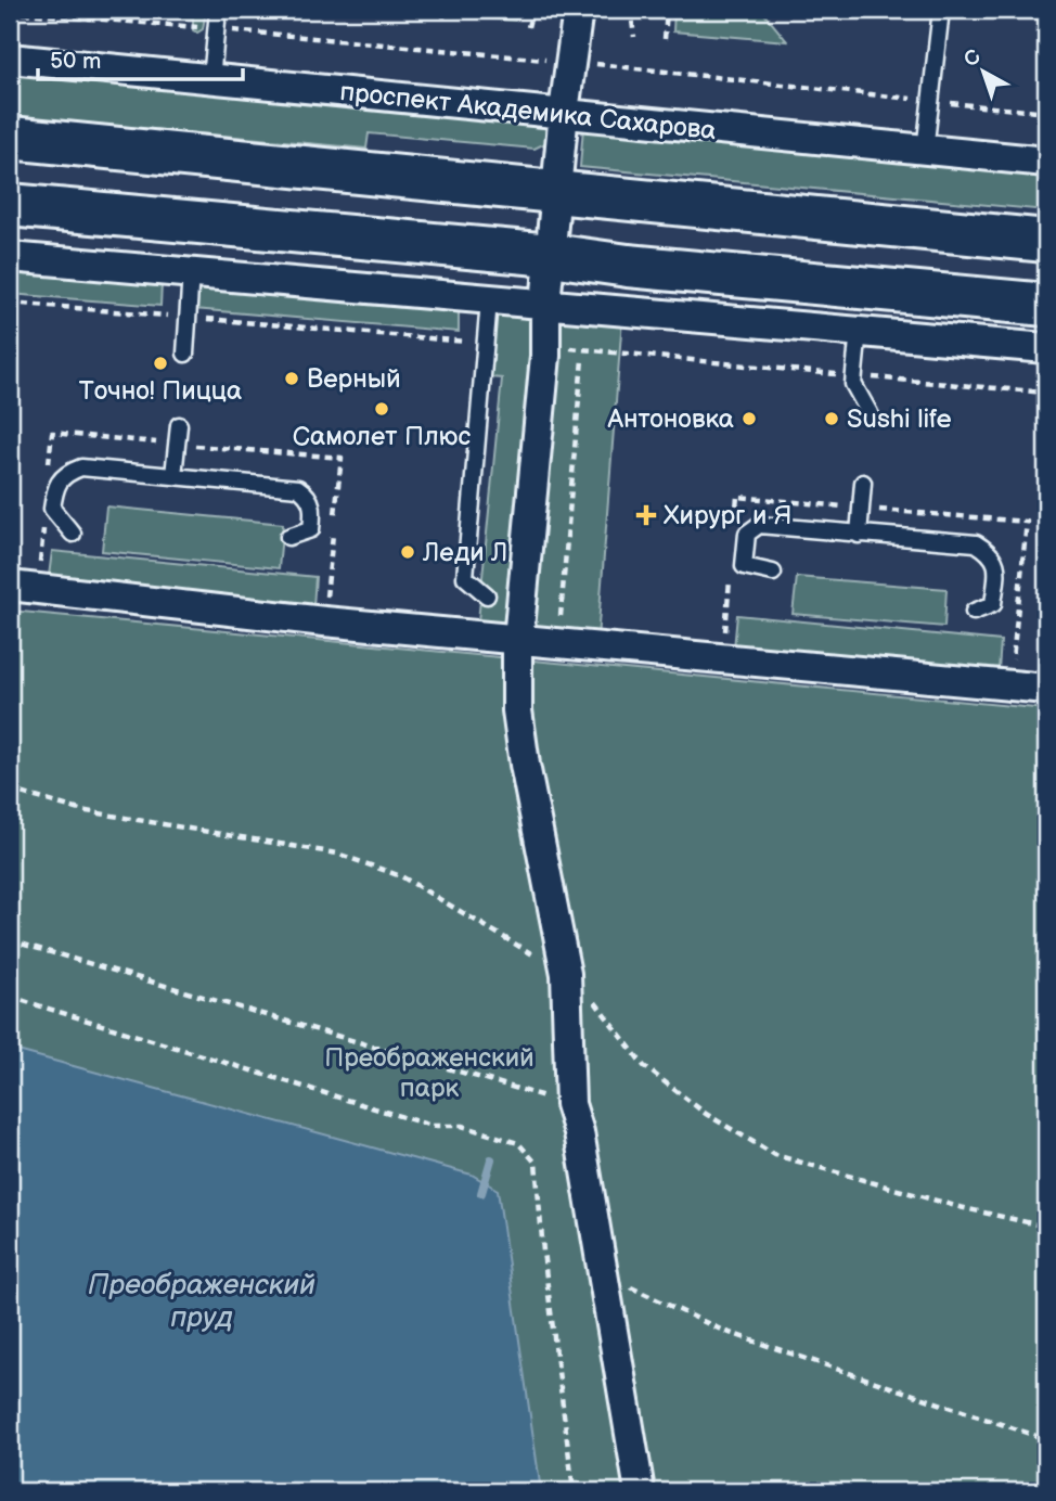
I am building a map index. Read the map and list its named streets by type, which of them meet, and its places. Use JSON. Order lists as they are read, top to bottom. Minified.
{"streets":{"street":["проспект Академика Сахарова"]},"water":["Преображенский пруд"],"parks":["Преображенский парк"],"places":{"other":["Точно! Пицца","Верный","Самолет Плюс","Антоновка","Sushi life","Леди Л"],"health":["Хирург и Я"]},"scale_bar":"50 m","north":"top left"}
